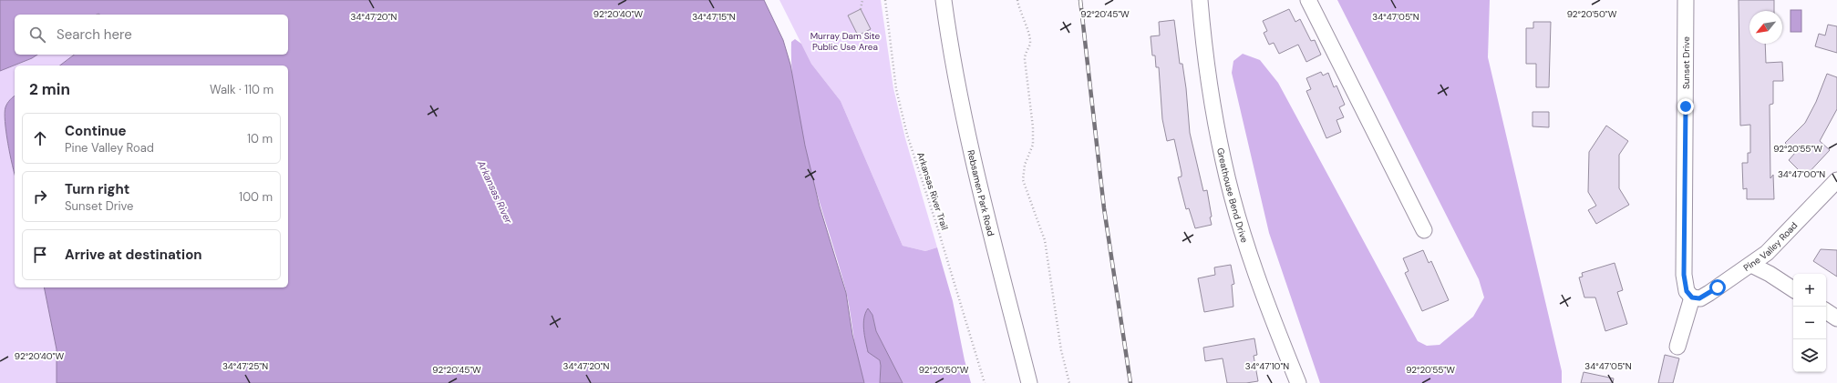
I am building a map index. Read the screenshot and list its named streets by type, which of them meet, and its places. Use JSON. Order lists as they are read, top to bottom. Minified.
{"streets":{"street":["Sunset Drive","Rebsamen Park Road","Greathouse Bend Drive","Pine Valley Road"],"path":["Arkansas River Trail"]},"crossings":[["Sunset Drive","Pine Valley Road"]],"water":["Arkansas River"],"parks":["Murray Dam Site Public Use Area"],"north":"bottom left","page":{"search":"Search here","heading":["2 min","Walk · 110 m"],"list":[["Continue","Pine Valley Road","10 m"],["Turn right","Sunset Drive","100 m"],"Arrive at destination"],"map_buttons":["+","−"]},"coordinates":["92°20'45\"W","92°20'50\"W","92°20'40\"W","34°47'20\"N","34°47'15\"N","34°47'05\"N","92°20'55\"W","34°47'00\"N","34°47'25\"N","34°47'10\"N"]}
